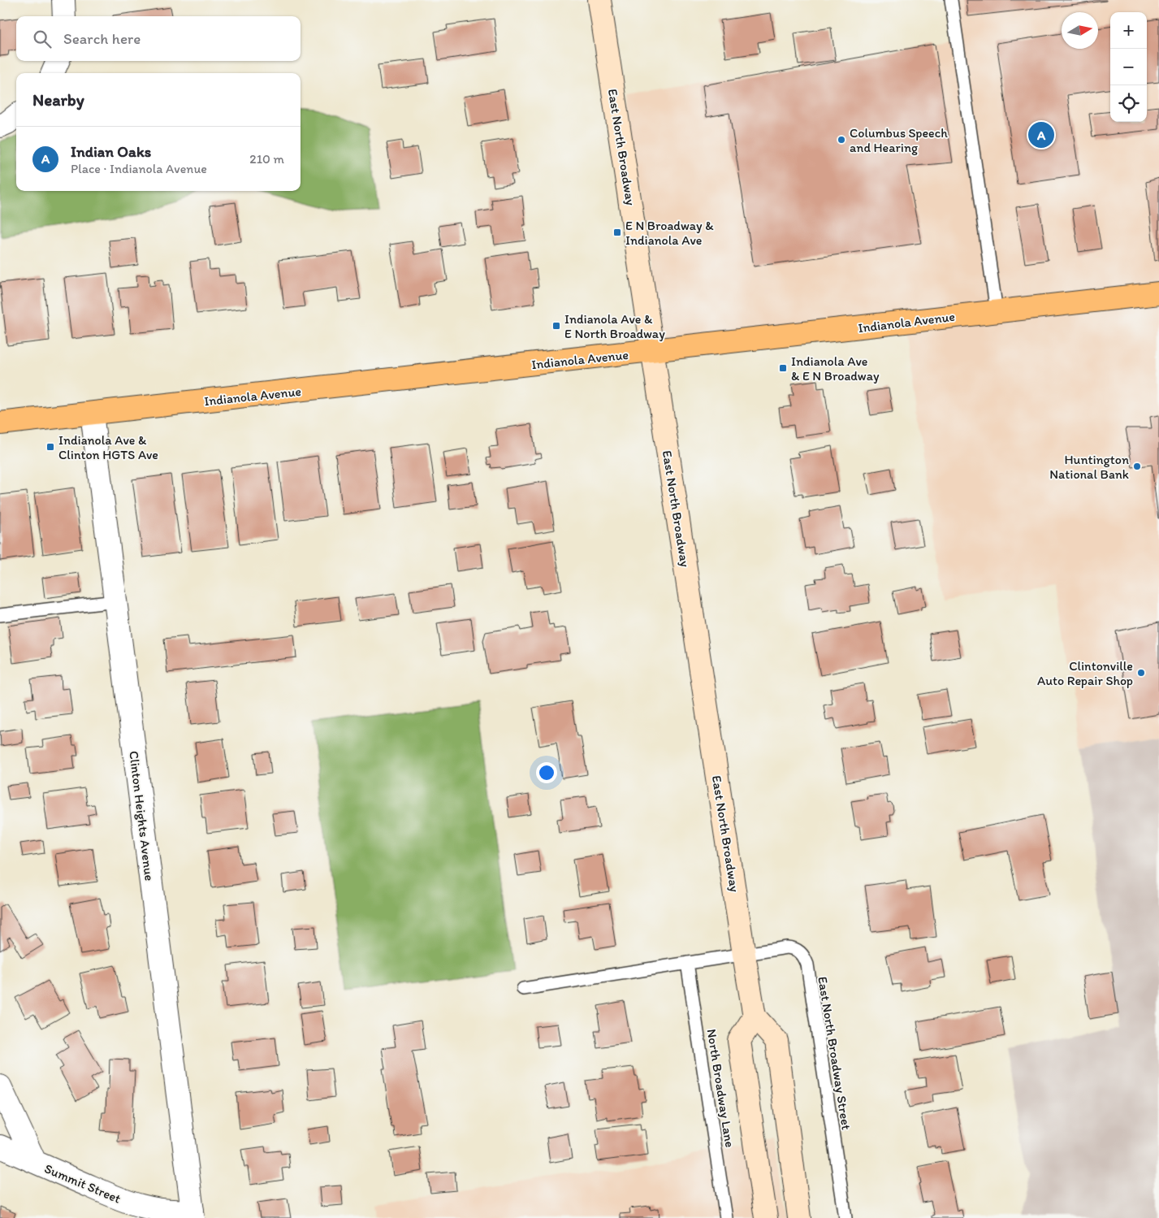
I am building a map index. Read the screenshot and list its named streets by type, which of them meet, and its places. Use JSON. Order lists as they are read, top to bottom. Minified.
{"streets":{"main road":["East North Broadway","Indianola Avenue"],"street":["Clinton Heights Avenue","Summit Street"],"lane":["East North Broadway Street","North Broadway Lane"]},"crossings":[["East North Broadway","Indianola Avenue"],["East North Broadway","East North Broadway Street"],["Indianola Avenue","Clinton Heights Avenue"],["Clinton Heights Avenue","Summit Street"]],"places":{"other":["Columbus Speech and Hearing","Huntington National Bank","Clintonville Auto Repair Shop"],"transit":["E N Broadway & Indianola Ave","Indianola Ave & E North Broadway","Indianola Ave & E N Broadway","Indianola Ave & Clinton HGTS Ave"]},"north":"right","page":{"map_buttons":["+","−"],"search":"Search here","heading":"Nearby","pins":"A","list":[{"mark":"A","name":"Indian Oaks","note":"Place · Indianola Avenue","value":"210 m"}]}}
